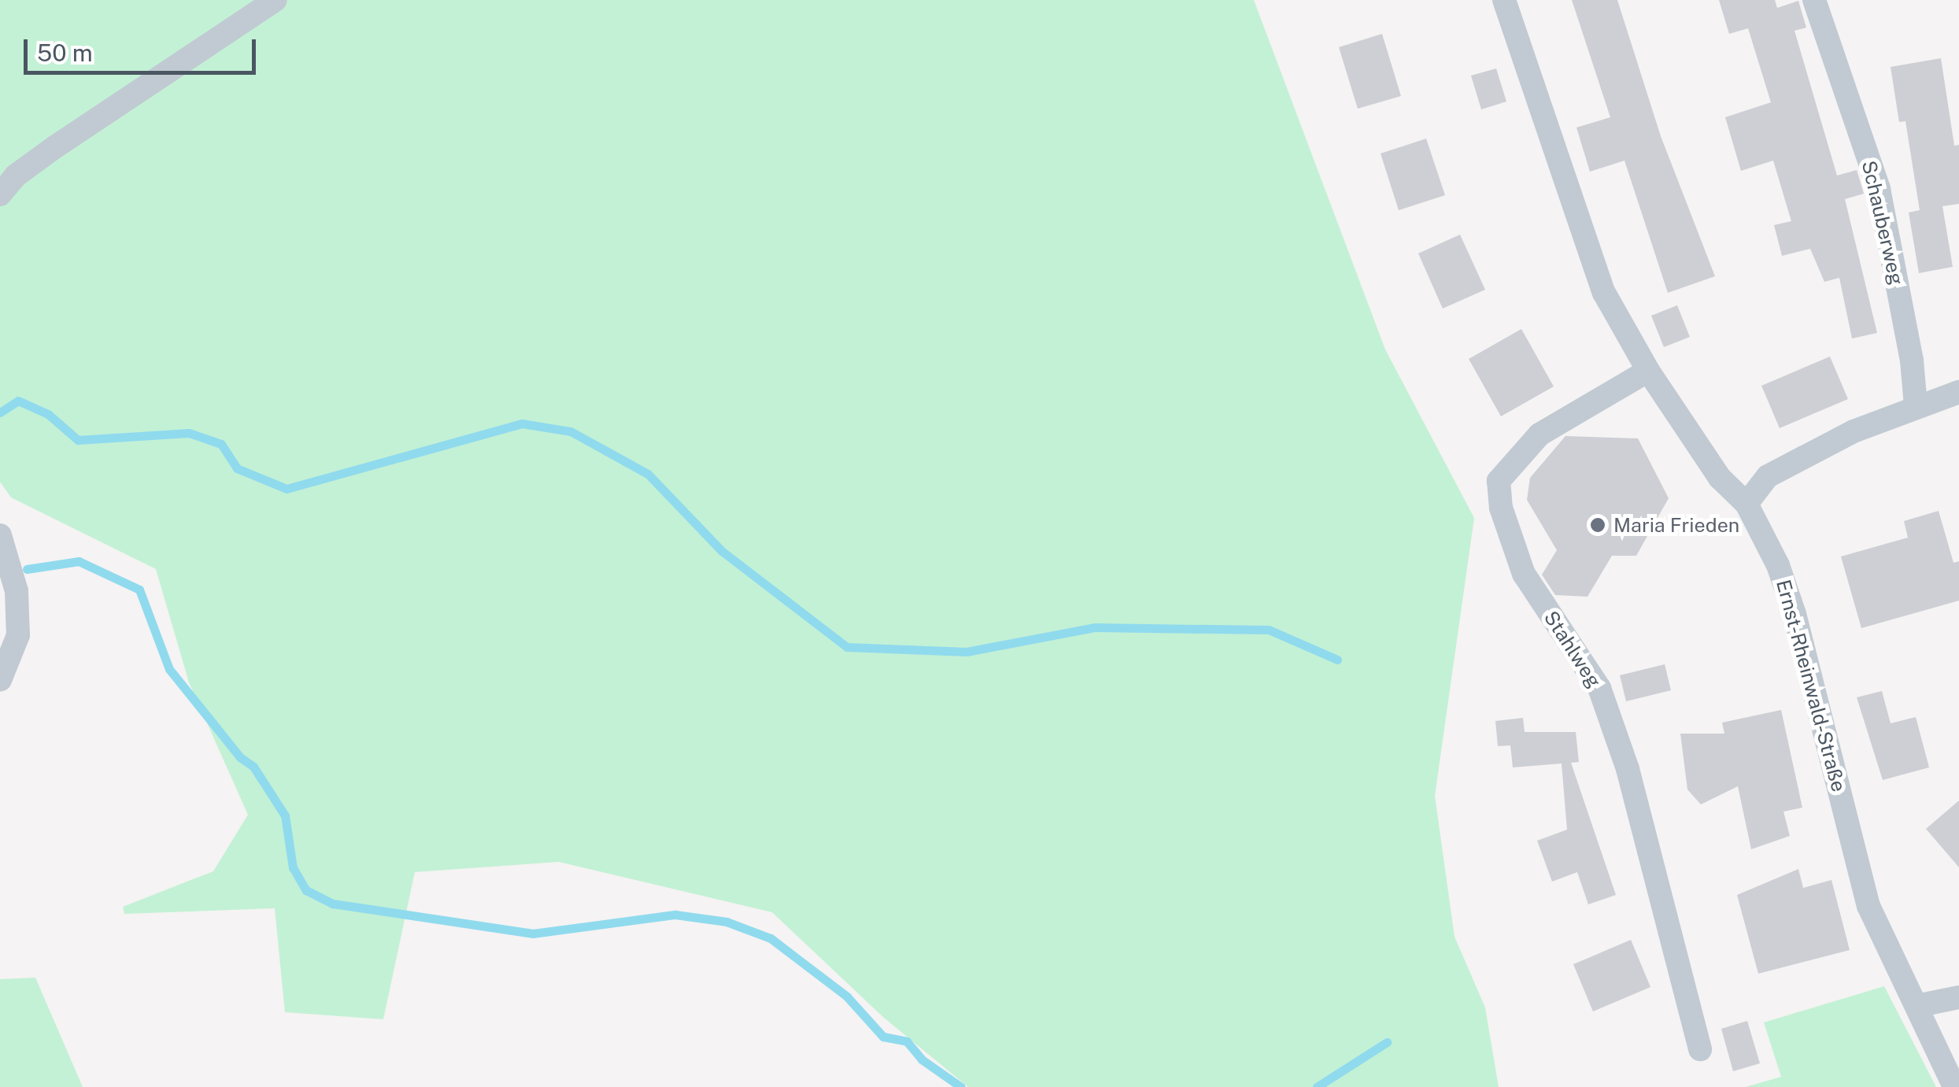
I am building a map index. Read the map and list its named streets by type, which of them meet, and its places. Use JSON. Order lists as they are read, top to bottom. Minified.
{"streets":{"street":["Schauberweg","Stahlweg","Ernst-Rheinwald-Straße"]},"crossings":[["Stahlweg","Ernst-Rheinwald-Straße"]],"places":["Maria Frieden"],"scale_bar":"50 m"}
